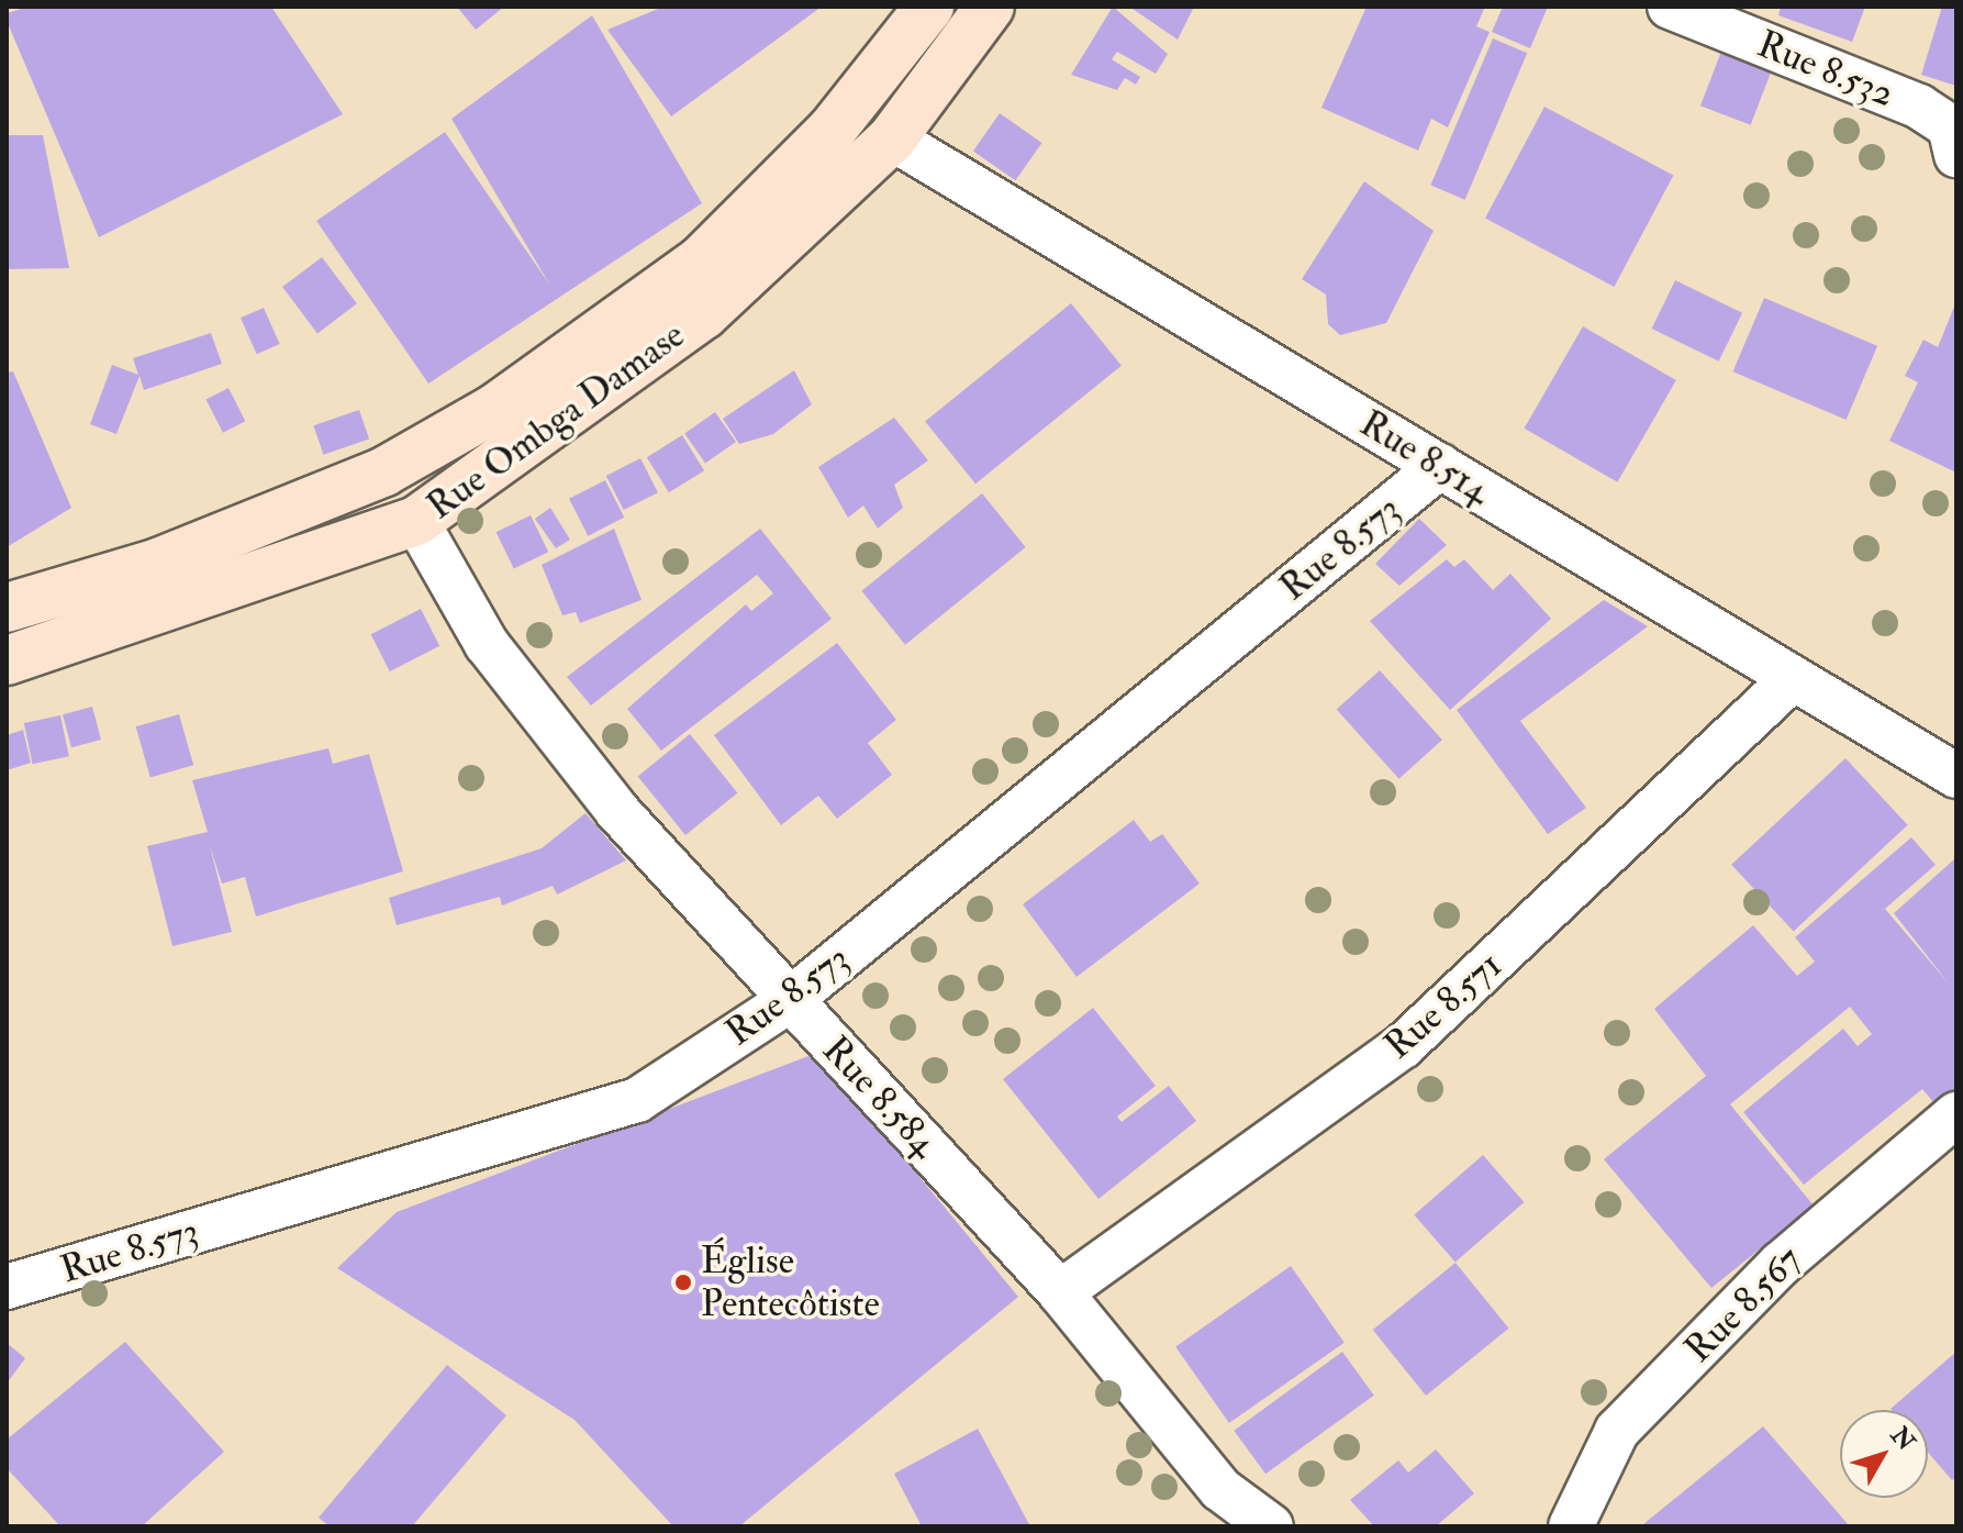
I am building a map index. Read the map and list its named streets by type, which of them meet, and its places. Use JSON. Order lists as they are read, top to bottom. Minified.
{"streets":{"main road":["Rue Ombga Damase"],"street":["Rue 8.532","Rue 8.514","Rue 8.573","Rue 8.571","Rue 8.584","Rue 8.567"]},"crossings":[["Rue Ombga Damase","Rue 8.514"],["Rue Ombga Damase","Rue 8.584"],["Rue 8.514","Rue 8.573"],["Rue 8.514","Rue 8.571"],["Rue 8.573","Rue 8.584"],["Rue 8.571","Rue 8.584"]],"places":["Église Pentecôtiste"],"north":"top right"}
